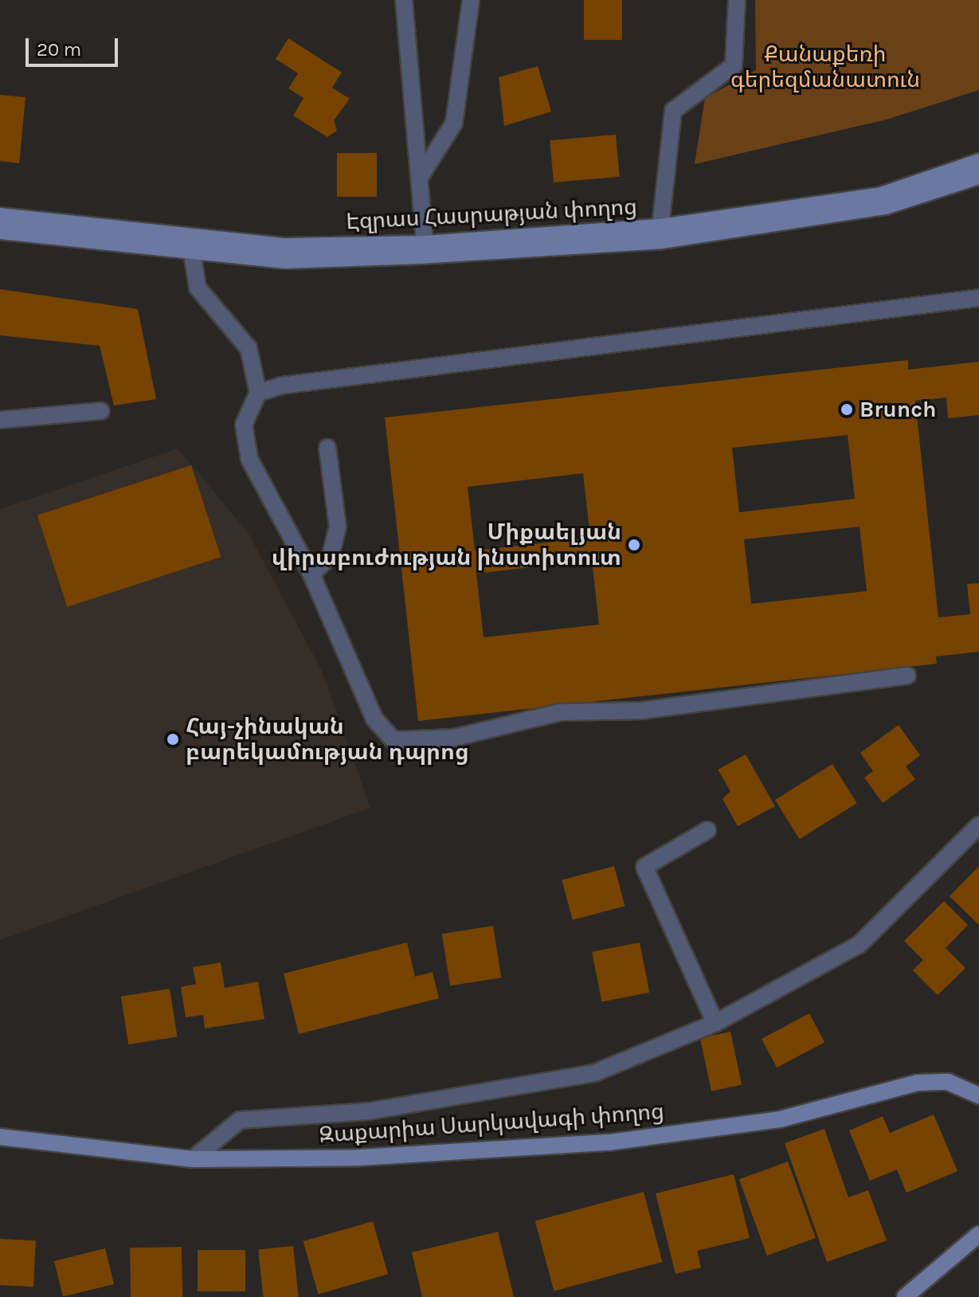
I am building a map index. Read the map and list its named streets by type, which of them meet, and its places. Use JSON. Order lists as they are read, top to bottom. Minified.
{"streets":{"street":["Էզրաս Հասրաթյան փողոց","Զաքարիա Սարկավագի փողոց"]},"parks":["Քանաքեռի գերեզմանատուն"],"places":["Brunch","Միքաելյան վիրաբուժության ինստիտուտ","Հայ-չինական բարեկամության դպրոց"],"scale_bar":"20 m"}
